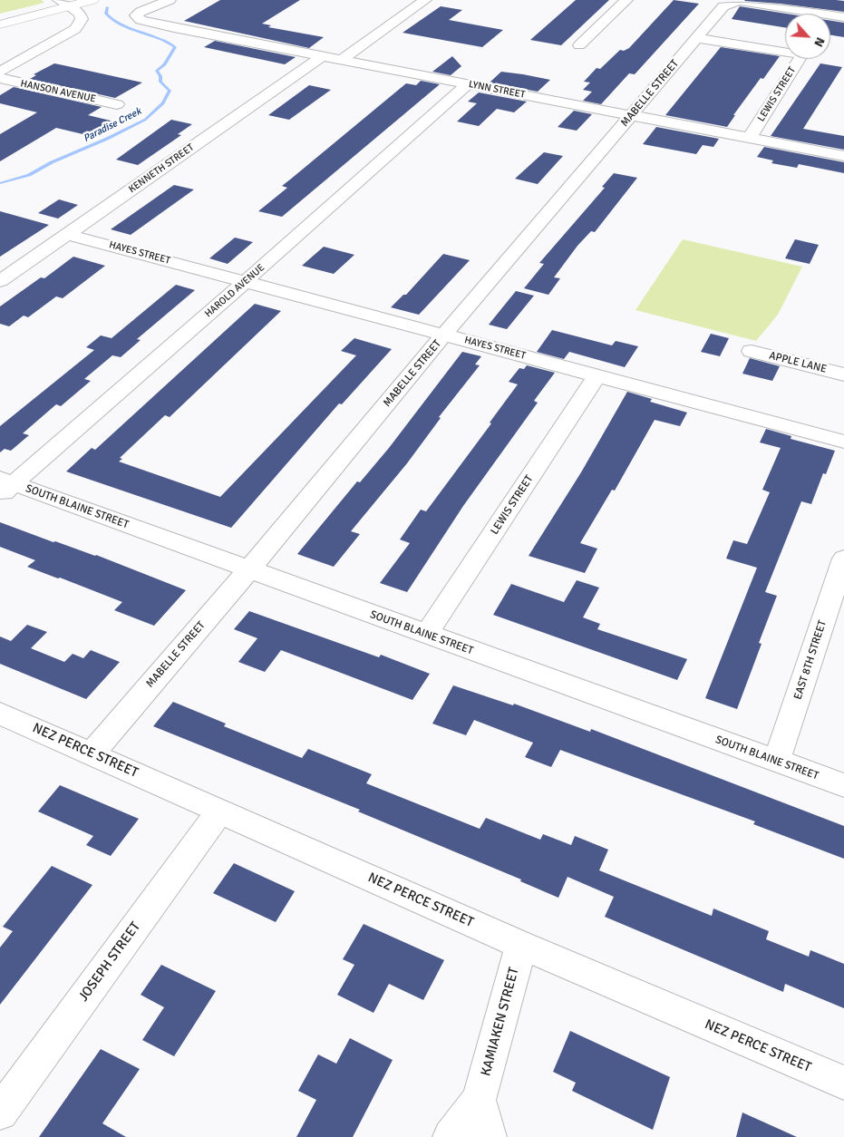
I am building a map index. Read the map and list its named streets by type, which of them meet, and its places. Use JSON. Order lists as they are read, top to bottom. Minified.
{"streets":{"street":["LYNN STREET","HANSON AVENUE","MABELLE STREET","LEWIS STREET","KENNETH STREET","HAYES STREET","HAROLD AVENUE","APPLE LANE","SOUTH BLAINE STREET","EAST 8TH STREET","NEZ PERCE STREET","JOSEPH STREET","KAMIAKEN STREET"]},"crossings":[["LYNN STREET","MABELLE STREET"],["LYNN STREET","LEWIS STREET"],["LYNN STREET","KENNETH STREET"],["LYNN STREET","HAROLD AVENUE"],["MABELLE STREET","HAYES STREET"],["MABELLE STREET","SOUTH BLAINE STREET"],["MABELLE STREET","NEZ PERCE STREET"],["LEWIS STREET","HAYES STREET"],["LEWIS STREET","SOUTH BLAINE STREET"],["KENNETH STREET","HAYES STREET"],["HAYES STREET","HAROLD AVENUE"],["HAROLD AVENUE","SOUTH BLAINE STREET"],["SOUTH BLAINE STREET","EAST 8TH STREET"],["NEZ PERCE STREET","JOSEPH STREET"],["NEZ PERCE STREET","KAMIAKEN STREET"]],"water":["Paradise Creek"],"north":"bottom right"}
